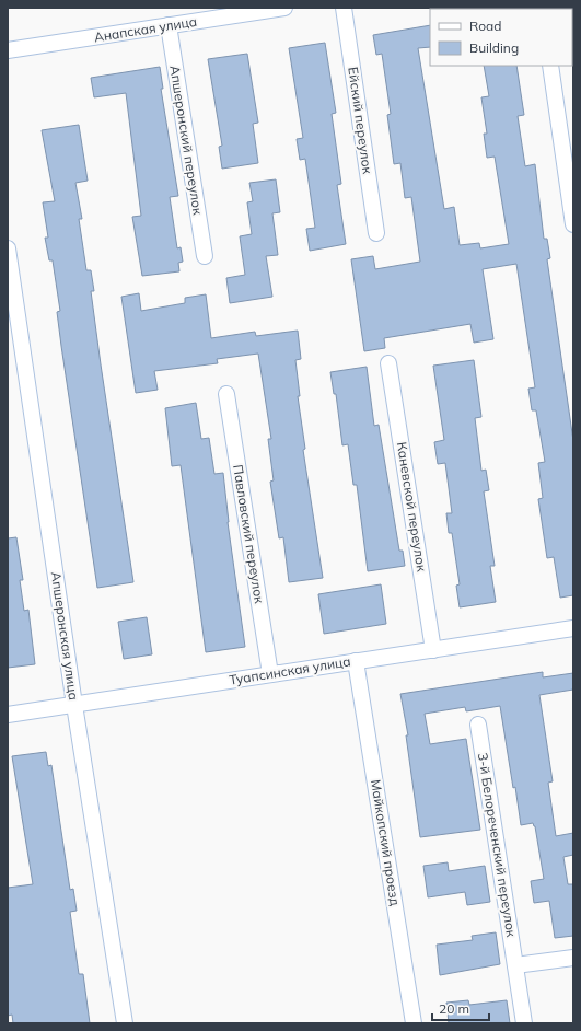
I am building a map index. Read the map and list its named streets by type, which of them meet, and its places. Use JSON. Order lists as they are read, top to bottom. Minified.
{"streets":{"street":["Анапская улица","Ейский переулок","Апшеронский переулок","Каневской переулок","Павловский переулок","Апшеронская улица","Туапсинская улица","Майкопский проезд","3-й Белореченский переулок"]},"crossings":[["Анапская улица","Апшеронский переулок"],["Каневской переулок","Туапсинская улица"],["Павловский переулок","Туапсинская улица"],["Апшеронская улица","Туапсинская улица"],["Туапсинская улица","Майкопский проезд"]],"legend":["Road","Building"],"scale_bar":"20 m"}
